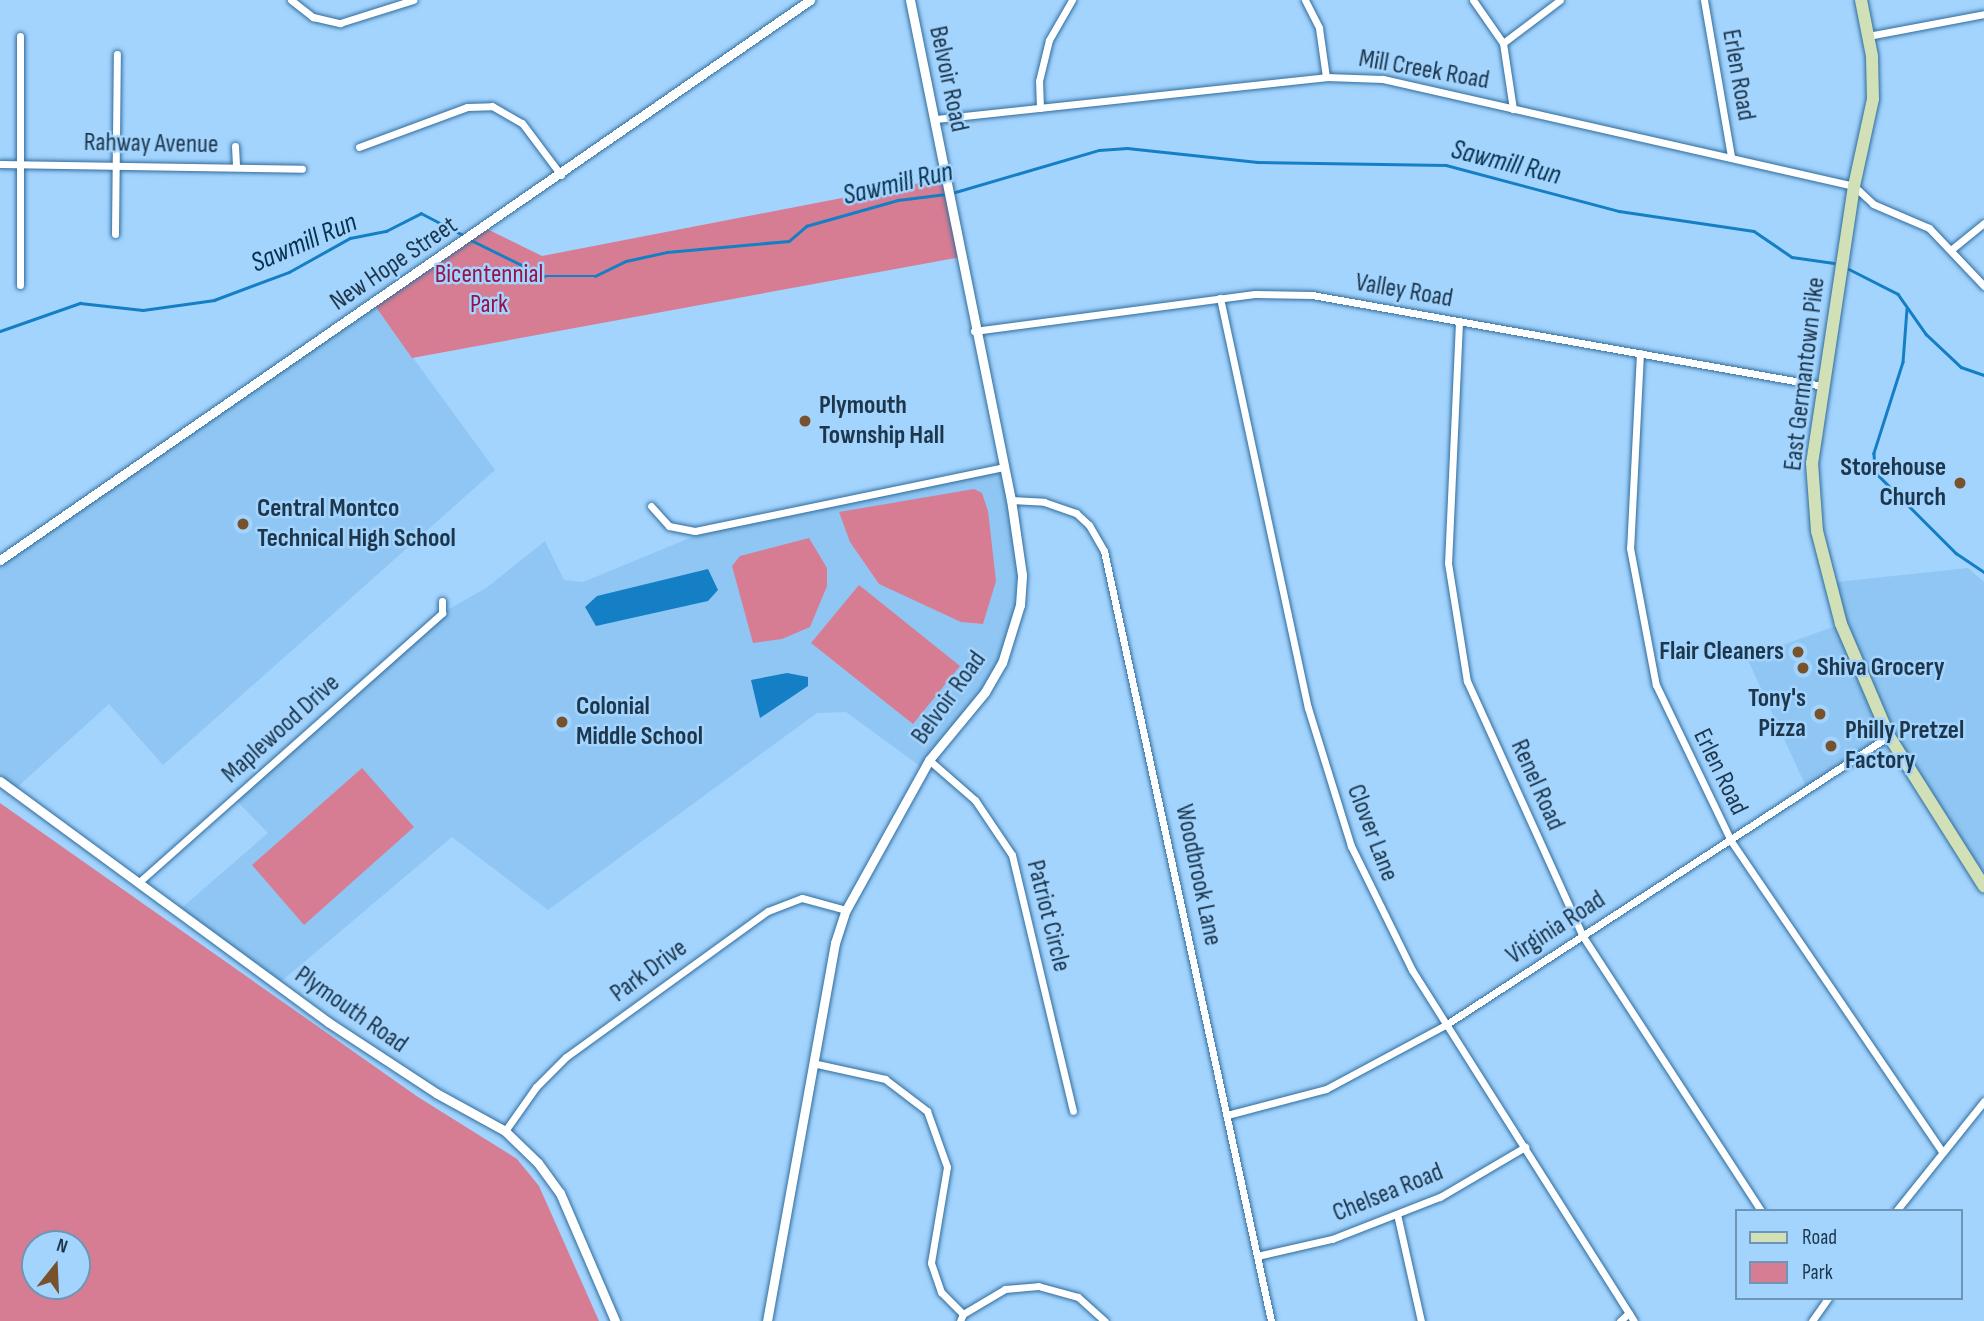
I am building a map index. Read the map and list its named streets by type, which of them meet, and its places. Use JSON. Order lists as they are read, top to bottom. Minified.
{"streets":{"main road":["East Germantown Pike"],"street":["Mill Creek Road","Erlen Road","Belvoir Road","Rahway Avenue","New Hope Street","Valley Road","Maplewood Drive","Renel Road","Clover Lane","Woodbrook Lane","Patriot Circle","Virginia Road","Park Drive","Plymouth Road","Chelsea Road"]},"crossings":[["Mill Creek Road","Erlen Road"],["Mill Creek Road","Belvoir Road"],["Mill Creek Road","East Germantown Pike"],["Erlen Road","Valley Road"],["Erlen Road","Virginia Road"],["Belvoir Road","Valley Road"],["Belvoir Road","Woodbrook Lane"],["Belvoir Road","Patriot Circle"],["Belvoir Road","Park Drive"],["Valley Road","East Germantown Pike"],["Valley Road","Renel Road"],["Valley Road","Clover Lane"],["East Germantown Pike","Virginia Road"],["Maplewood Drive","Plymouth Road"],["Renel Road","Virginia Road"],["Clover Lane","Virginia Road"],["Clover Lane","Chelsea Road"],["Woodbrook Lane","Virginia Road"],["Woodbrook Lane","Chelsea Road"],["Park Drive","Plymouth Road"]],"water":["Sawmill Run"],"parks":["Bicentennial Park"],"places":["Plymouth Township Hall","Storehouse Church","Central Montco Technical High School","Flair Cleaners","Shiva Grocery","Tony's Pizza","Colonial Middle School","Philly Pretzel Factory"],"legend":["Road","Park"],"north":"top"}
